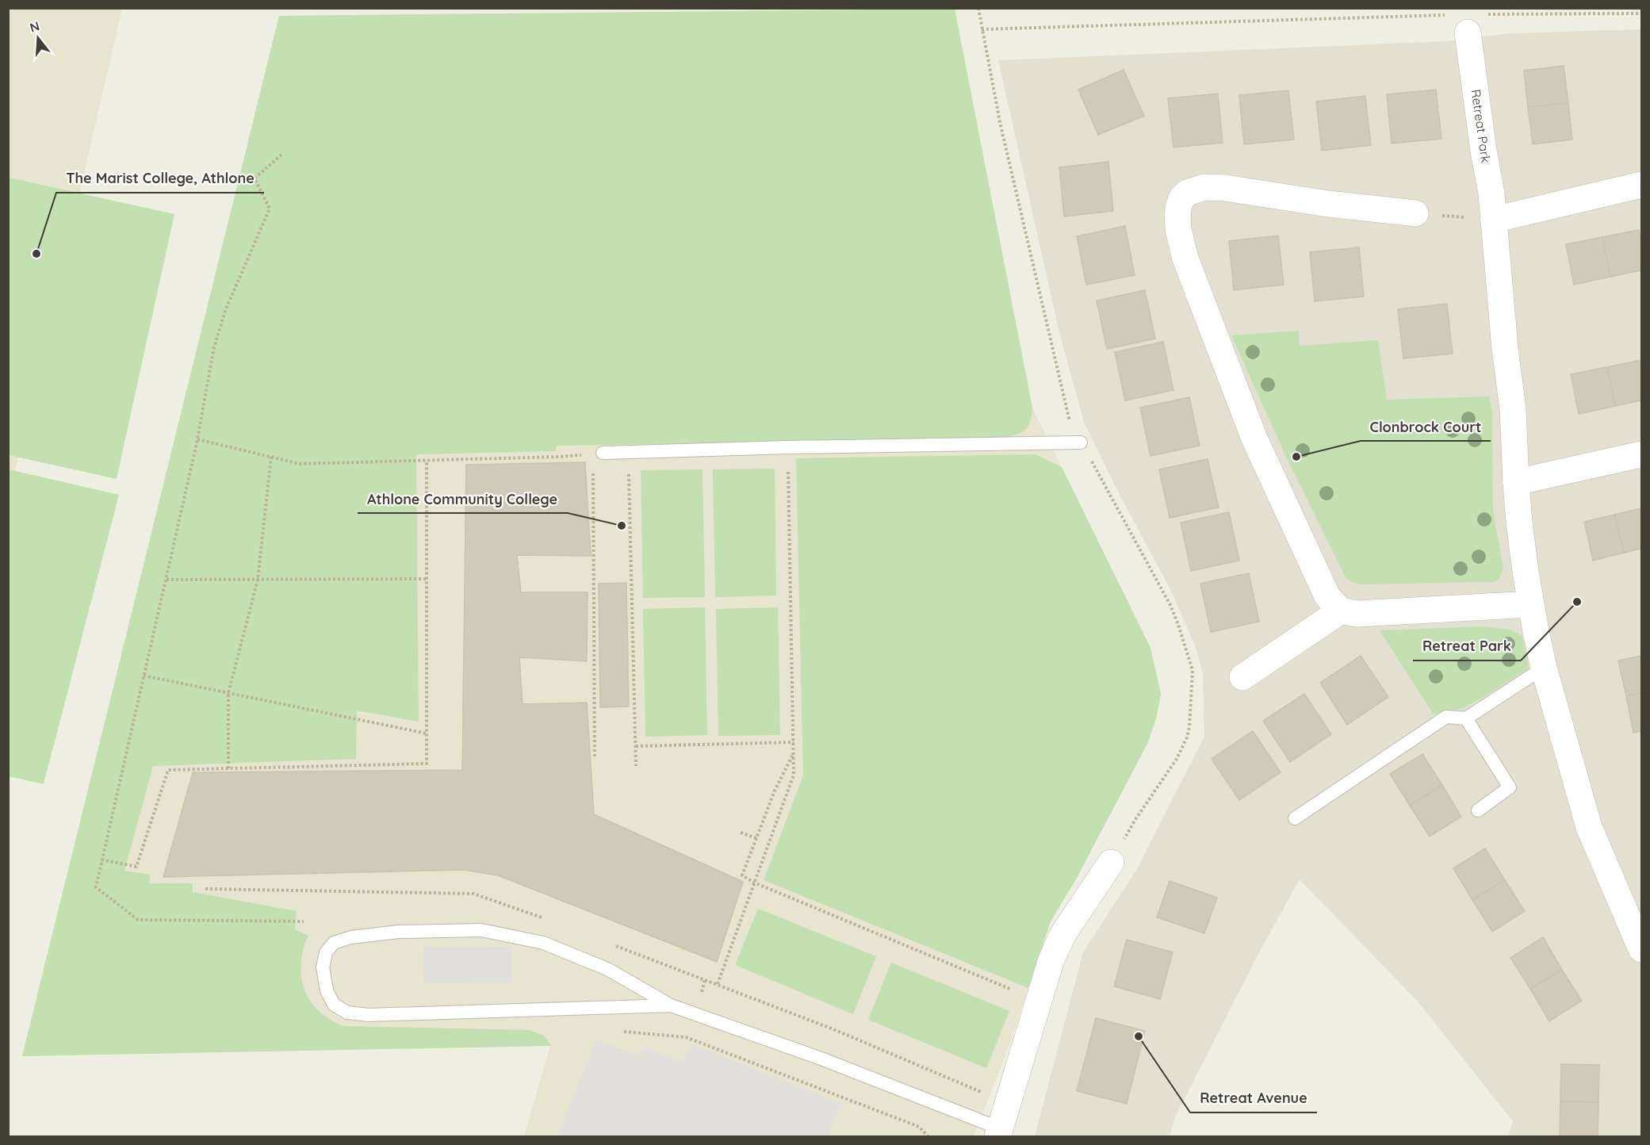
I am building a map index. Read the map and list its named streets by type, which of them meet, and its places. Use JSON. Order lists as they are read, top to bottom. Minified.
{"streets":{"street":["Retreat Park"]},"places":["The Marist College, Athlone","Clonbrock Court","Athlone Community College","Retreat Park","Retreat Avenue"],"north":"top"}
